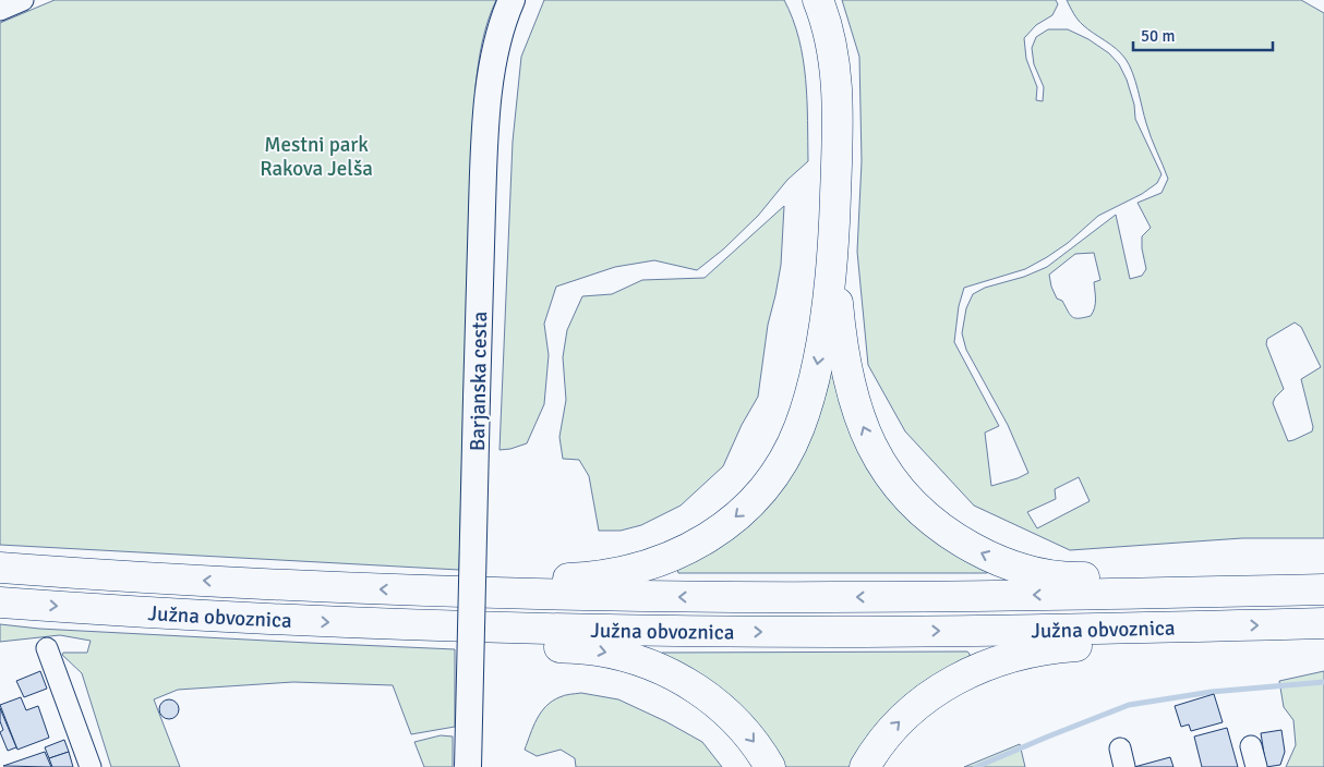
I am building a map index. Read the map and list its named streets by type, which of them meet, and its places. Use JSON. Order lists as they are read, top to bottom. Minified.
{"streets":{"highway":["Južna obvoznica"],"main road":["Barjanska cesta"]},"parks":["Mestni park Rakova Jelša"],"scale_bar":"50 m"}
